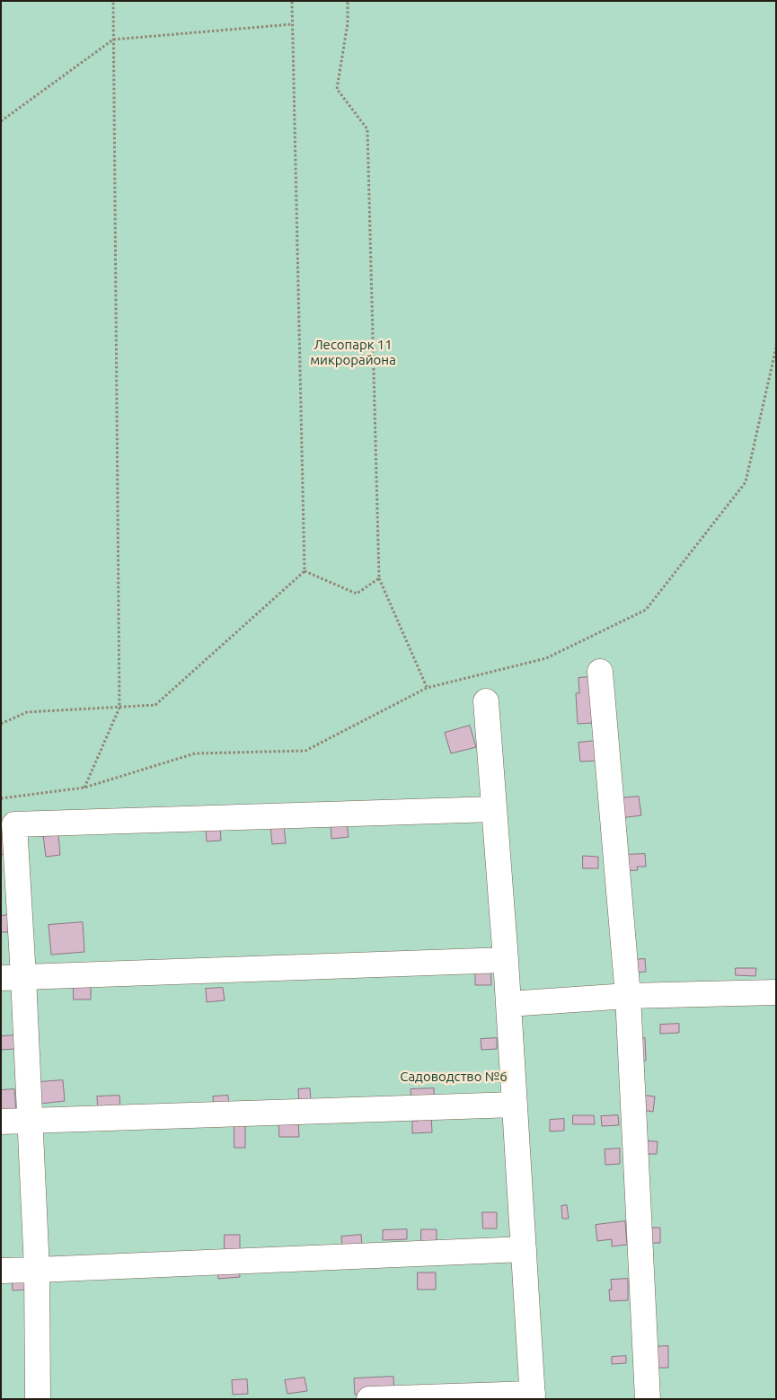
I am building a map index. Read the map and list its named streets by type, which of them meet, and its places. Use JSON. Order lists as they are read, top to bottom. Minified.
{"parks":["Лесопарк 11 микрорайона","Садоводство №6"]}
